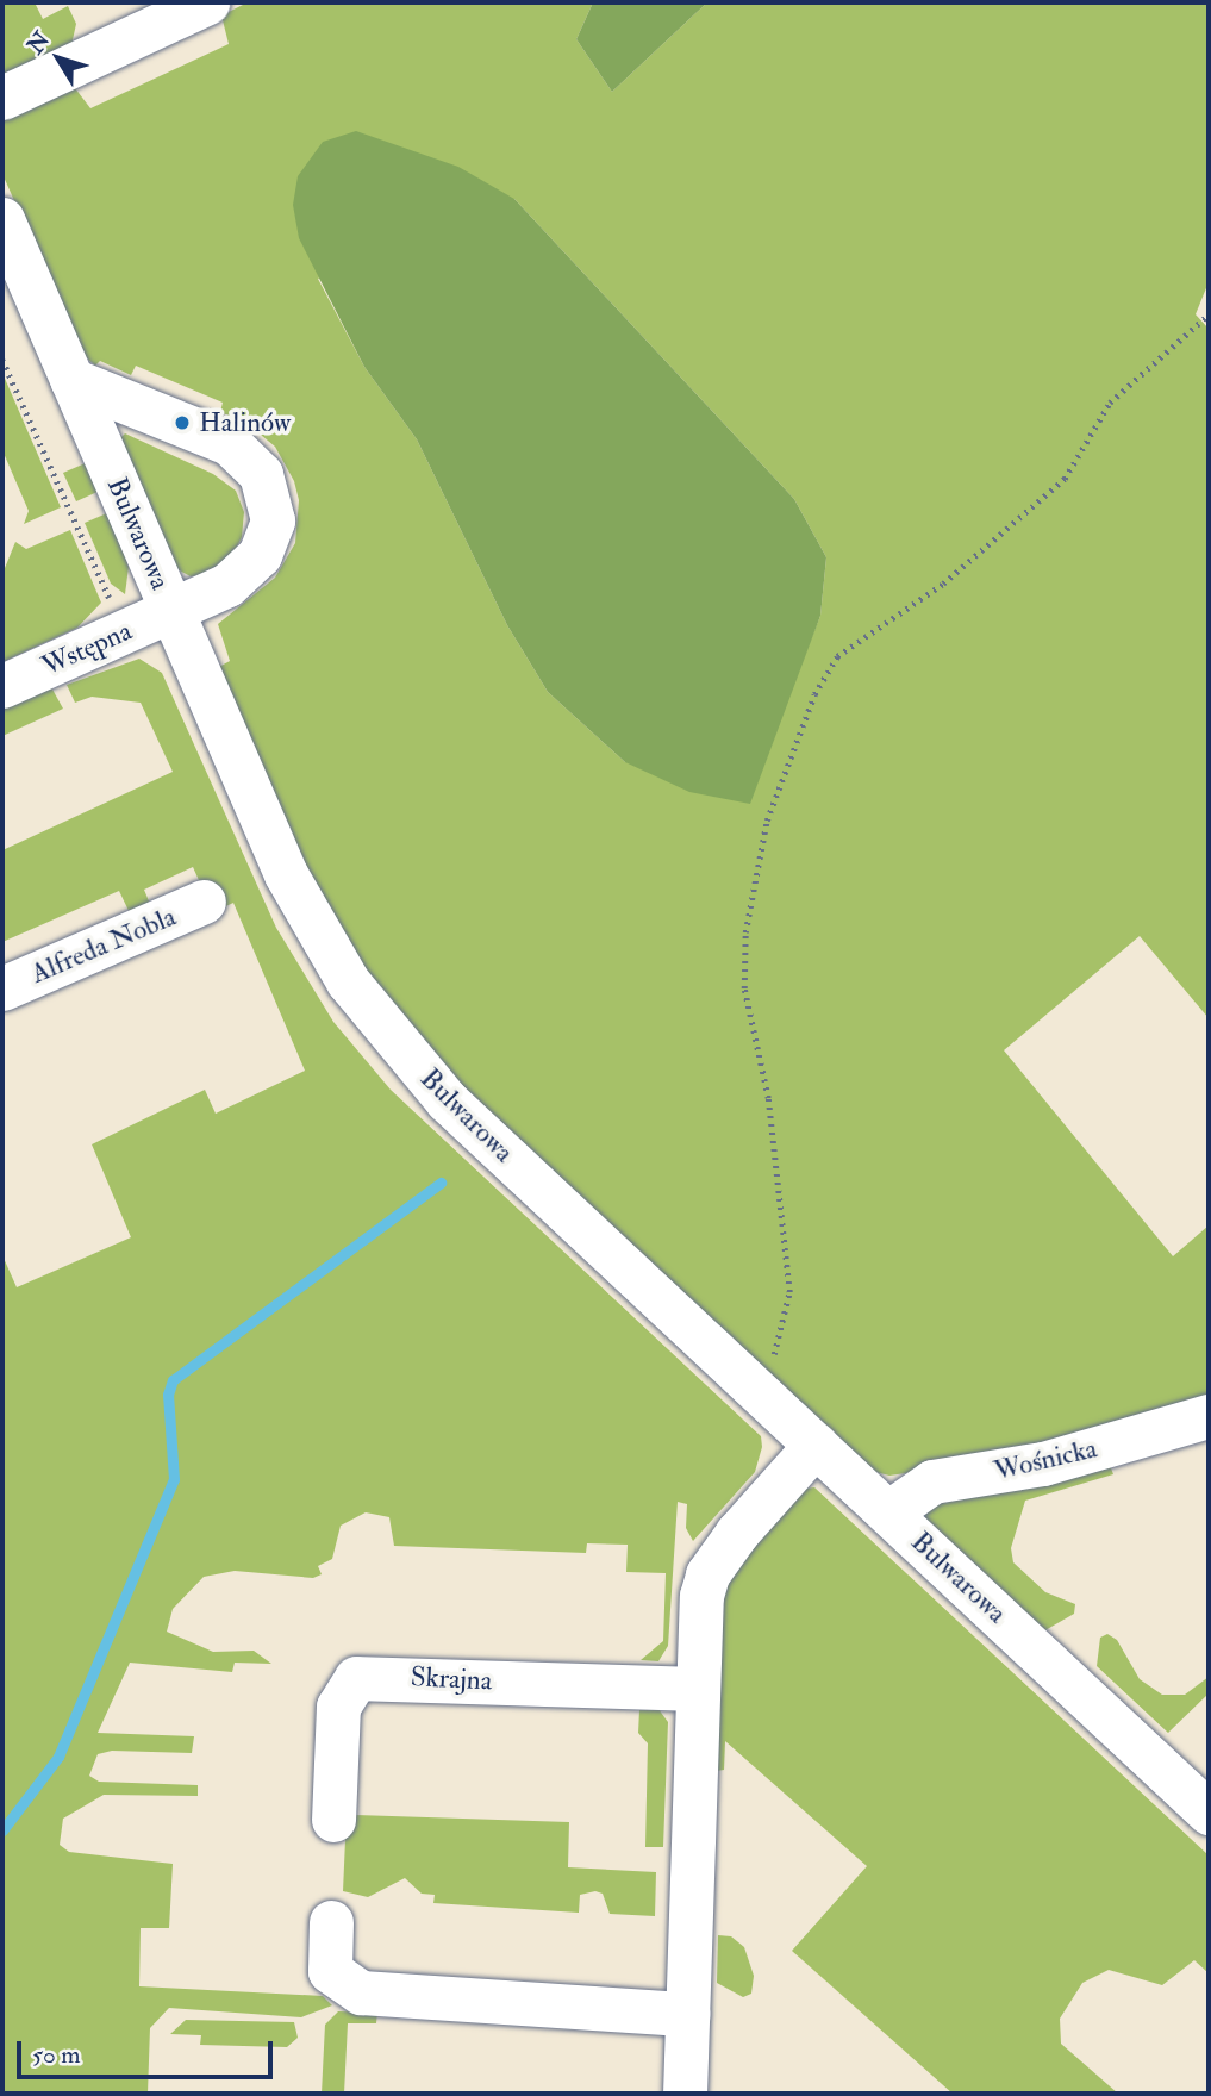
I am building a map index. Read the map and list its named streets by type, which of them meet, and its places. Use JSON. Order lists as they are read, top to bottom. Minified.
{"streets":{"street":["Bulwarowa","Wstępna","Alfreda Nobla","Wośnicka","Skrajna"]},"crossings":[["Bulwarowa","Wstępna"],["Bulwarowa","Wośnicka"]],"places":["Halinów"],"scale_bar":"50 m","north":"top left"}
